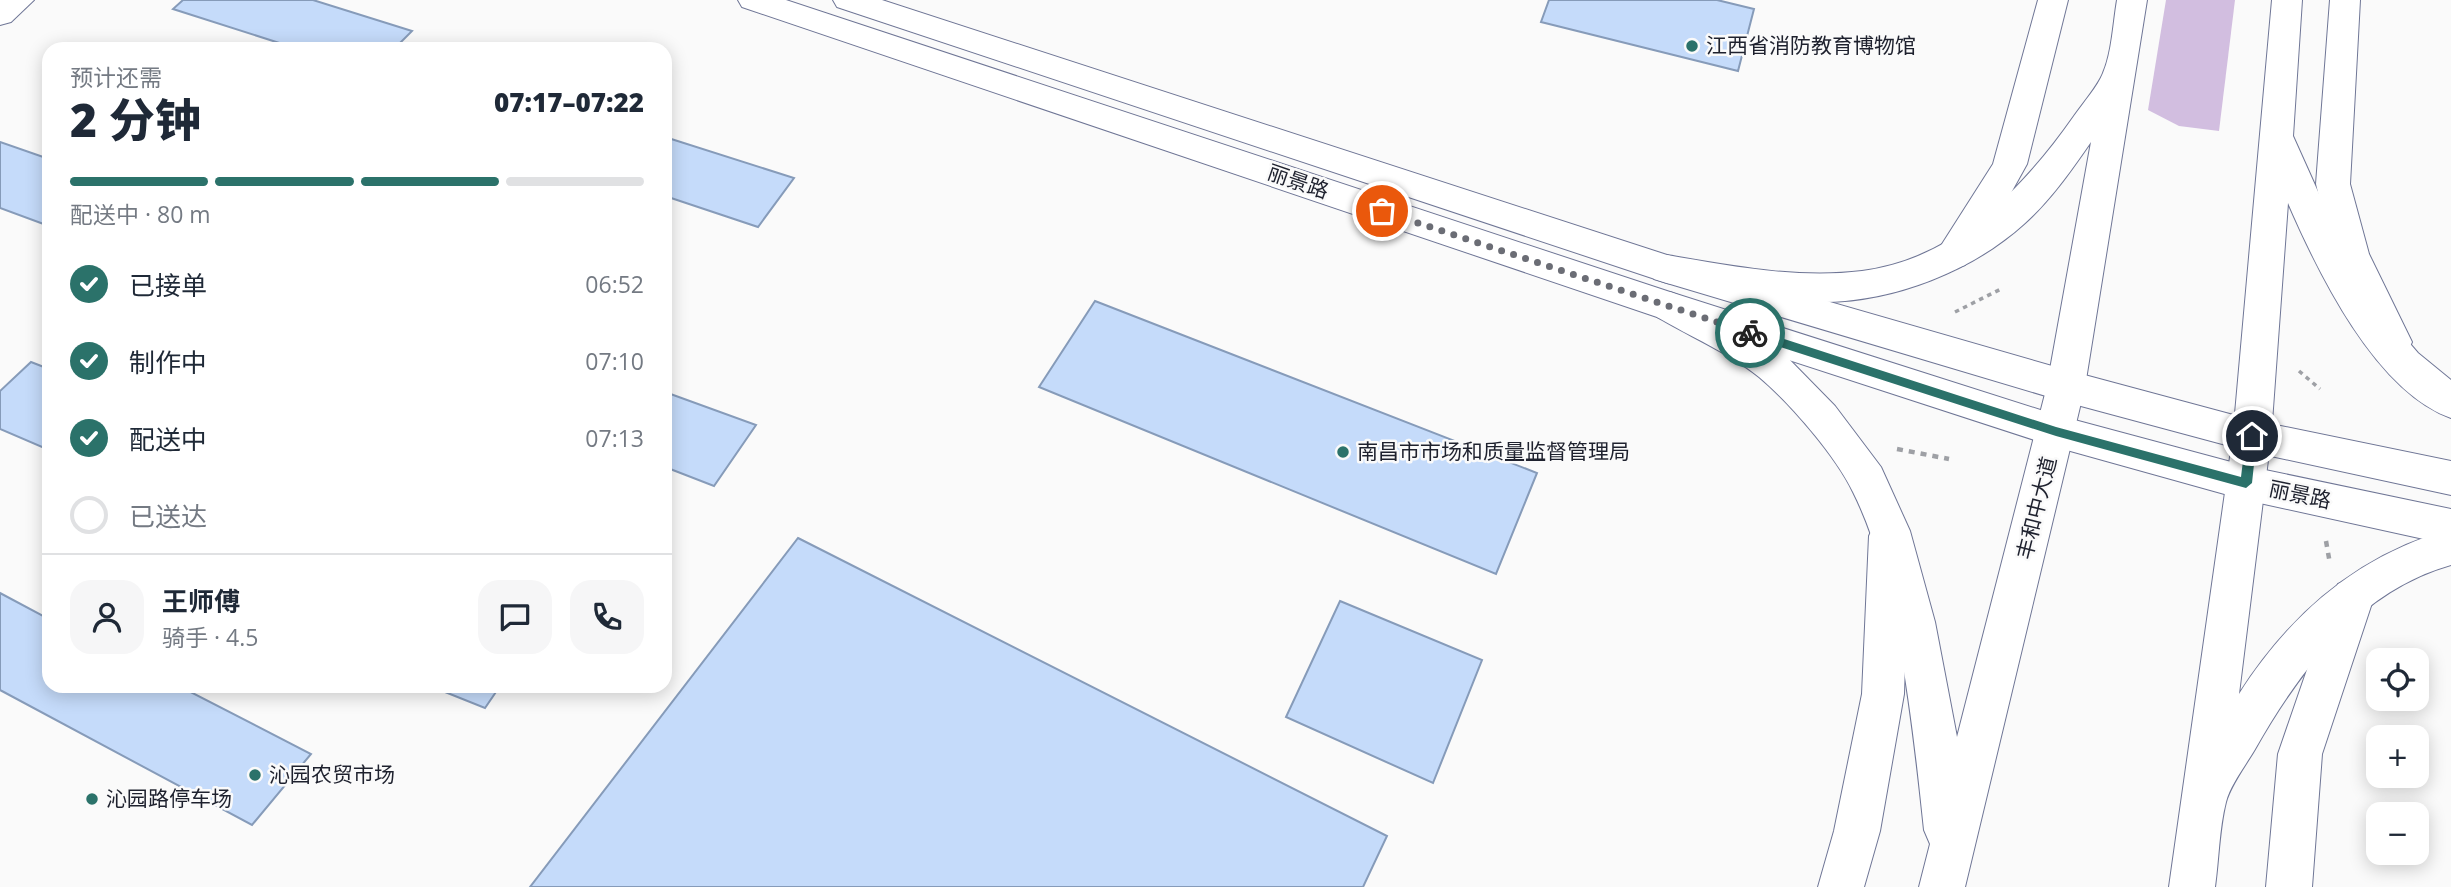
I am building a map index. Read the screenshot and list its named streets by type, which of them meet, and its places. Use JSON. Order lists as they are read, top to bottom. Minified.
{"streets":{"main road":["丽景路","丰和中大道"]},"crossings":[["丽景路","丰和中大道"]],"places":["江西省消防教育博物馆","南昌市市场和质量监督管理局","沁园农贸市场","沁园路停车场"],"page":{"heading":["2 分钟","预计还需","07:17–07:22"],"panel":["王师傅","骑手 · 4.5"],"bar":"配送中 · 80 m","list":[["已接单","06:52"],["制作中","07:10"],["配送中","07:13"],"已送达"],"map_buttons":["+","−"]}}
